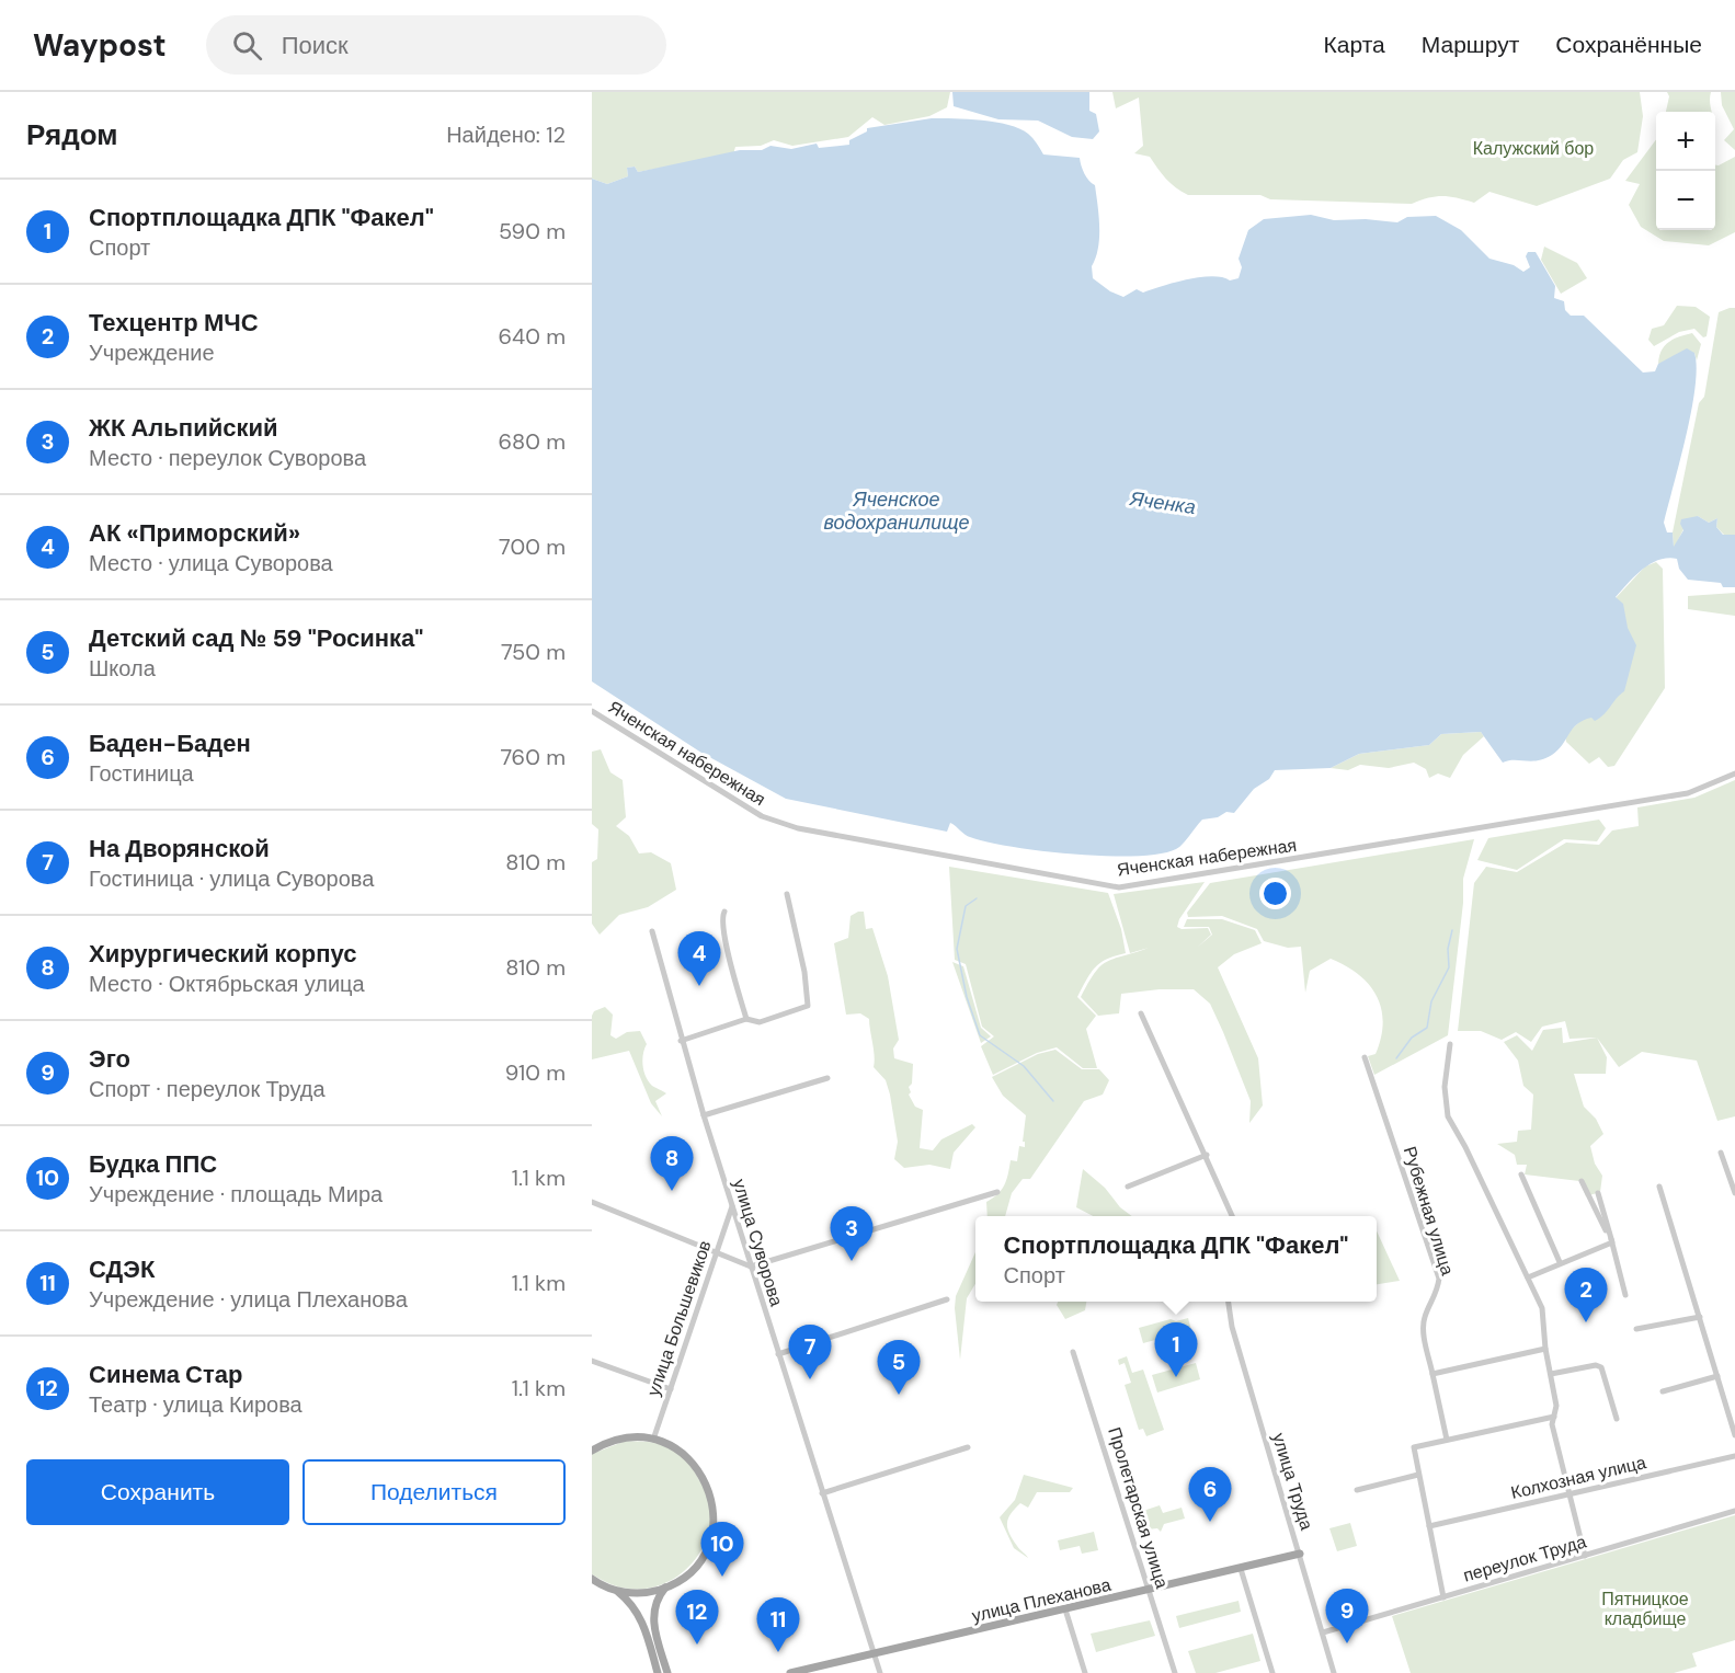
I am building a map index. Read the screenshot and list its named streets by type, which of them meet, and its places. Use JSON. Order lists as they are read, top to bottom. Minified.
{"streets":{"main road":["улица Плеханова"],"street":["Яченская набережная","Рубежная улица","улица Суворова","улица Большевиков","Колхозная улица","улица Труда","Пролетарская улица","переулок Труда"]},"crossings":[["улица Суворова","улица Большевиков"],["улица Суворова","улица Плеханова"],["улица Труда","переулок Труда"],["улица Труда","улица Плеханова"],["Пролетарская улица","улица Плеханова"]],"water":["Яченское водохранилище","Яченка"],"parks":["Калужский бор","Пятницкое кладбище"],"page":{"header":"Waypost","search":"Поиск","nav":["Карта","Маршрут","Сохранённые"],"heading":["Рядом","Найдено: 12"],"map_buttons":["+","−"],"list":[{"mark":"1","name":"Спортплощадка ДПК \"Факел\"","note":"Спорт","value":"590 m"},{"mark":"2","name":"Техцентр МЧС","note":"Учреждение","value":"640 m"},{"mark":"3","name":"ЖК Альпийский","note":"Место · переулок Суворова","value":"680 m"},{"mark":"4","name":"АК «Приморский»","note":"Место · улица Суворова","value":"700 m"},{"mark":"5","name":"Детский сад № 59 \"Росинка\"","note":"Школа","value":"750 m"},{"mark":"6","name":"Баден-Баден","note":"Гостиница","value":"760 m"},{"mark":"7","name":"На Дворянской","note":"Гостиница · улица Суворова","value":"810 m"},{"mark":"8","name":"Хирургический корпус","note":"Место · Октябрьская улица","value":"810 m"},{"mark":"9","name":"Эго","note":"Спорт · переулок Труда","value":"910 m"},{"mark":"10","name":"Будка ППС","note":"Учреждение · площадь Мира","value":"1.1 km"},{"mark":"11","name":"СДЭК","note":"Учреждение · улица Плеханова","value":"1.1 km"},{"mark":"12","name":"Синема Стар","note":"Театр · улица Кирова","value":"1.1 km"}],"pins":["4","8","3","2","1","7","5","6","10","9","12","11"],"popup":["Спортплощадка ДПК \"Факел\"","Спорт"],"buttons":["Сохранить","Поделиться"]}}
